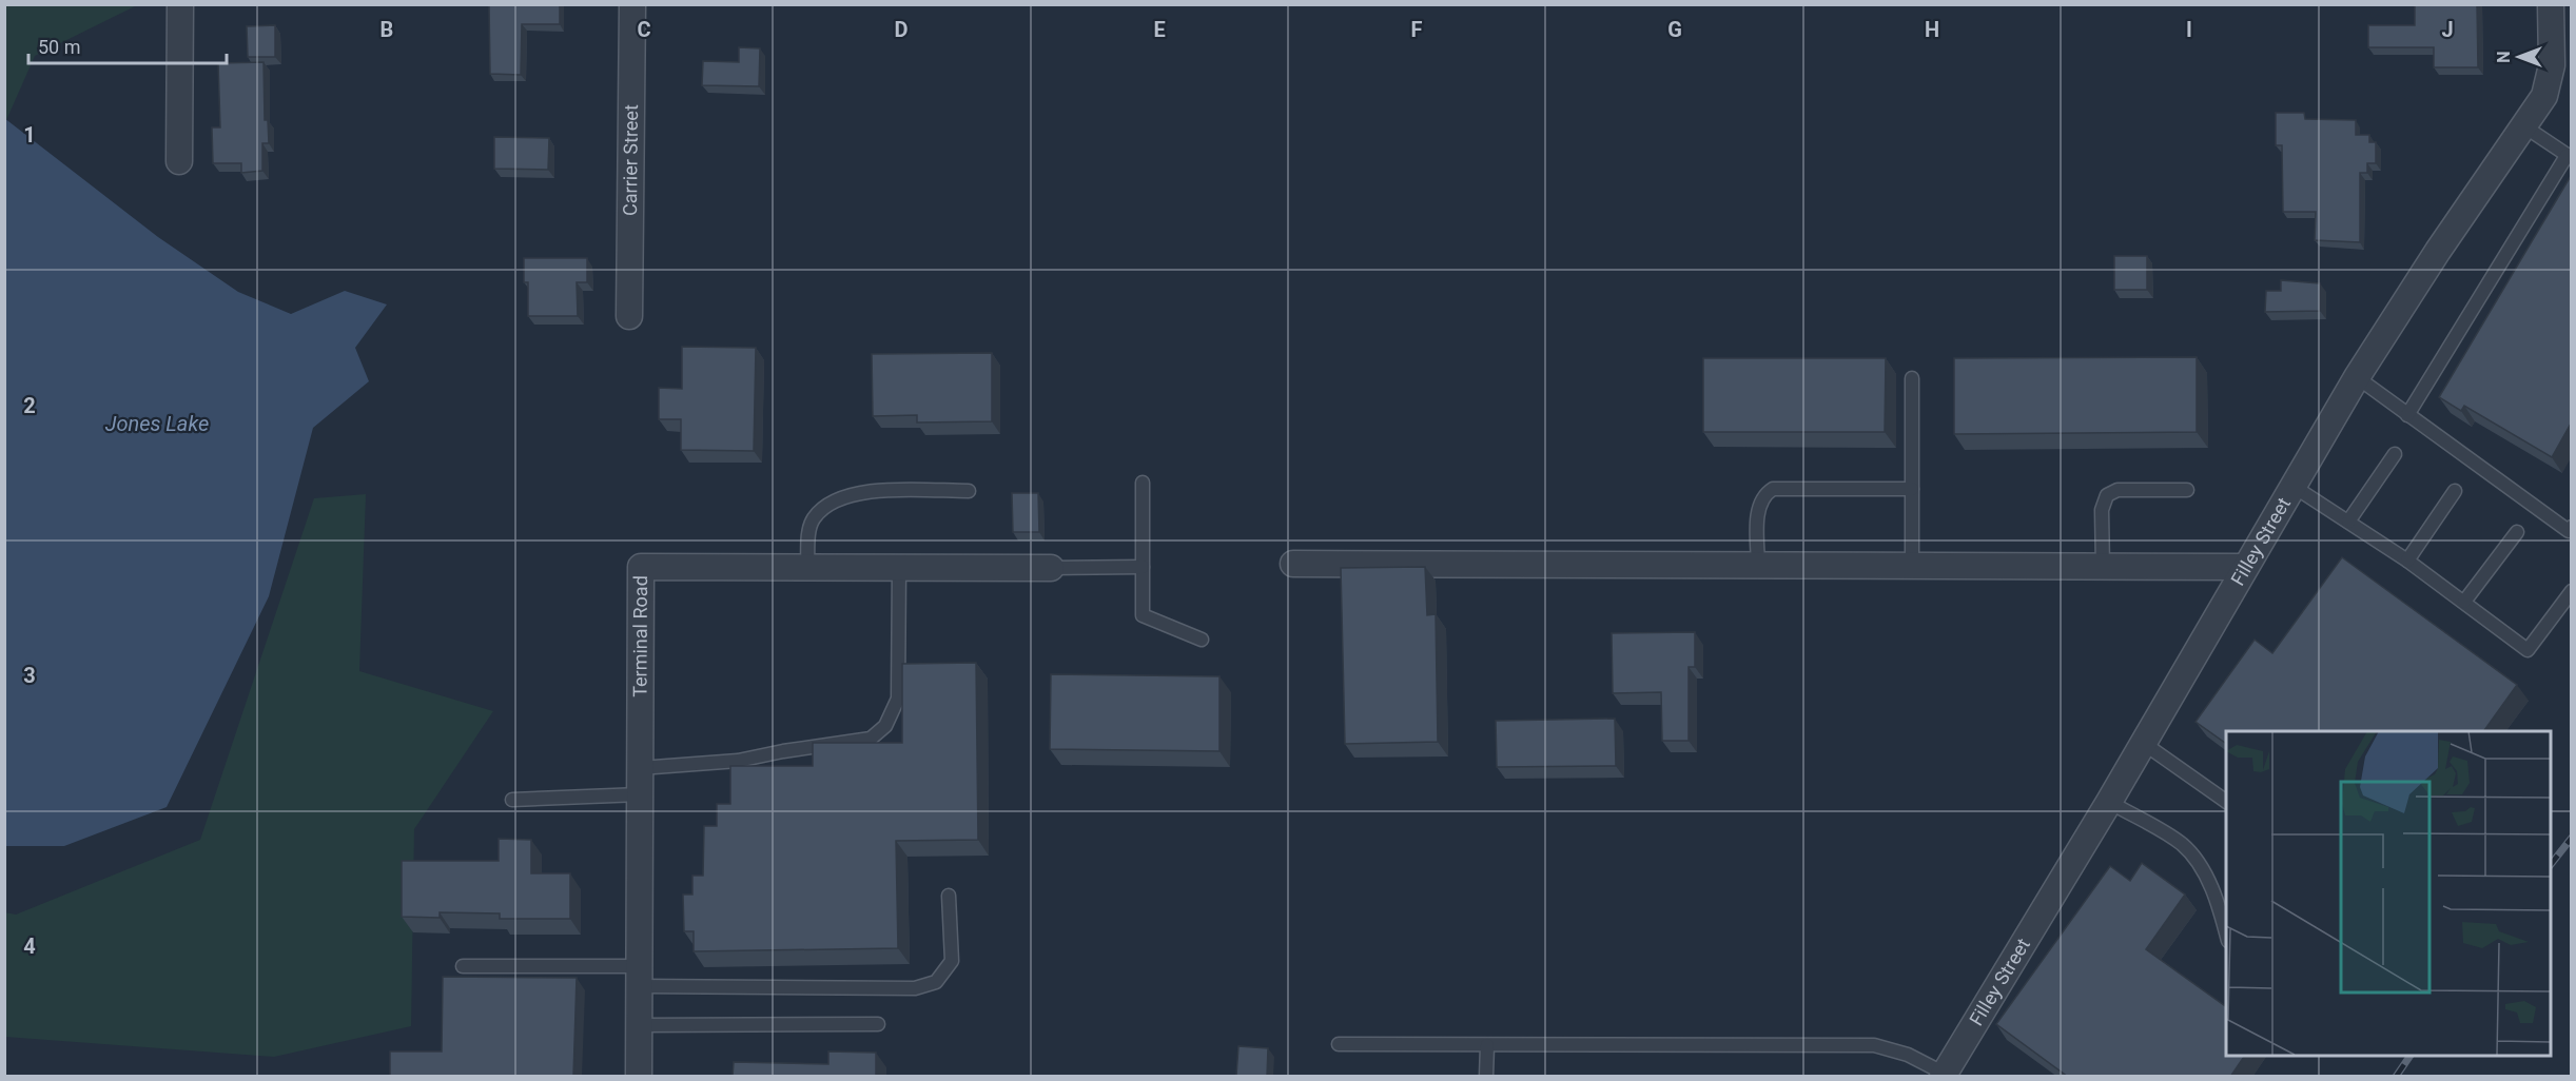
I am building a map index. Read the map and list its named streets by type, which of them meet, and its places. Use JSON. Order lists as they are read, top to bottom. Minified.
{"streets":{"street":["Carrier Street","Filley Street","Terminal Road"]},"water":["Jones Lake"],"scale_bar":"50 m","north":"left","grid":{"columns":["B","C","D","E","F","G","H","I","J"],"rows":["1","2","3","4"]}}
